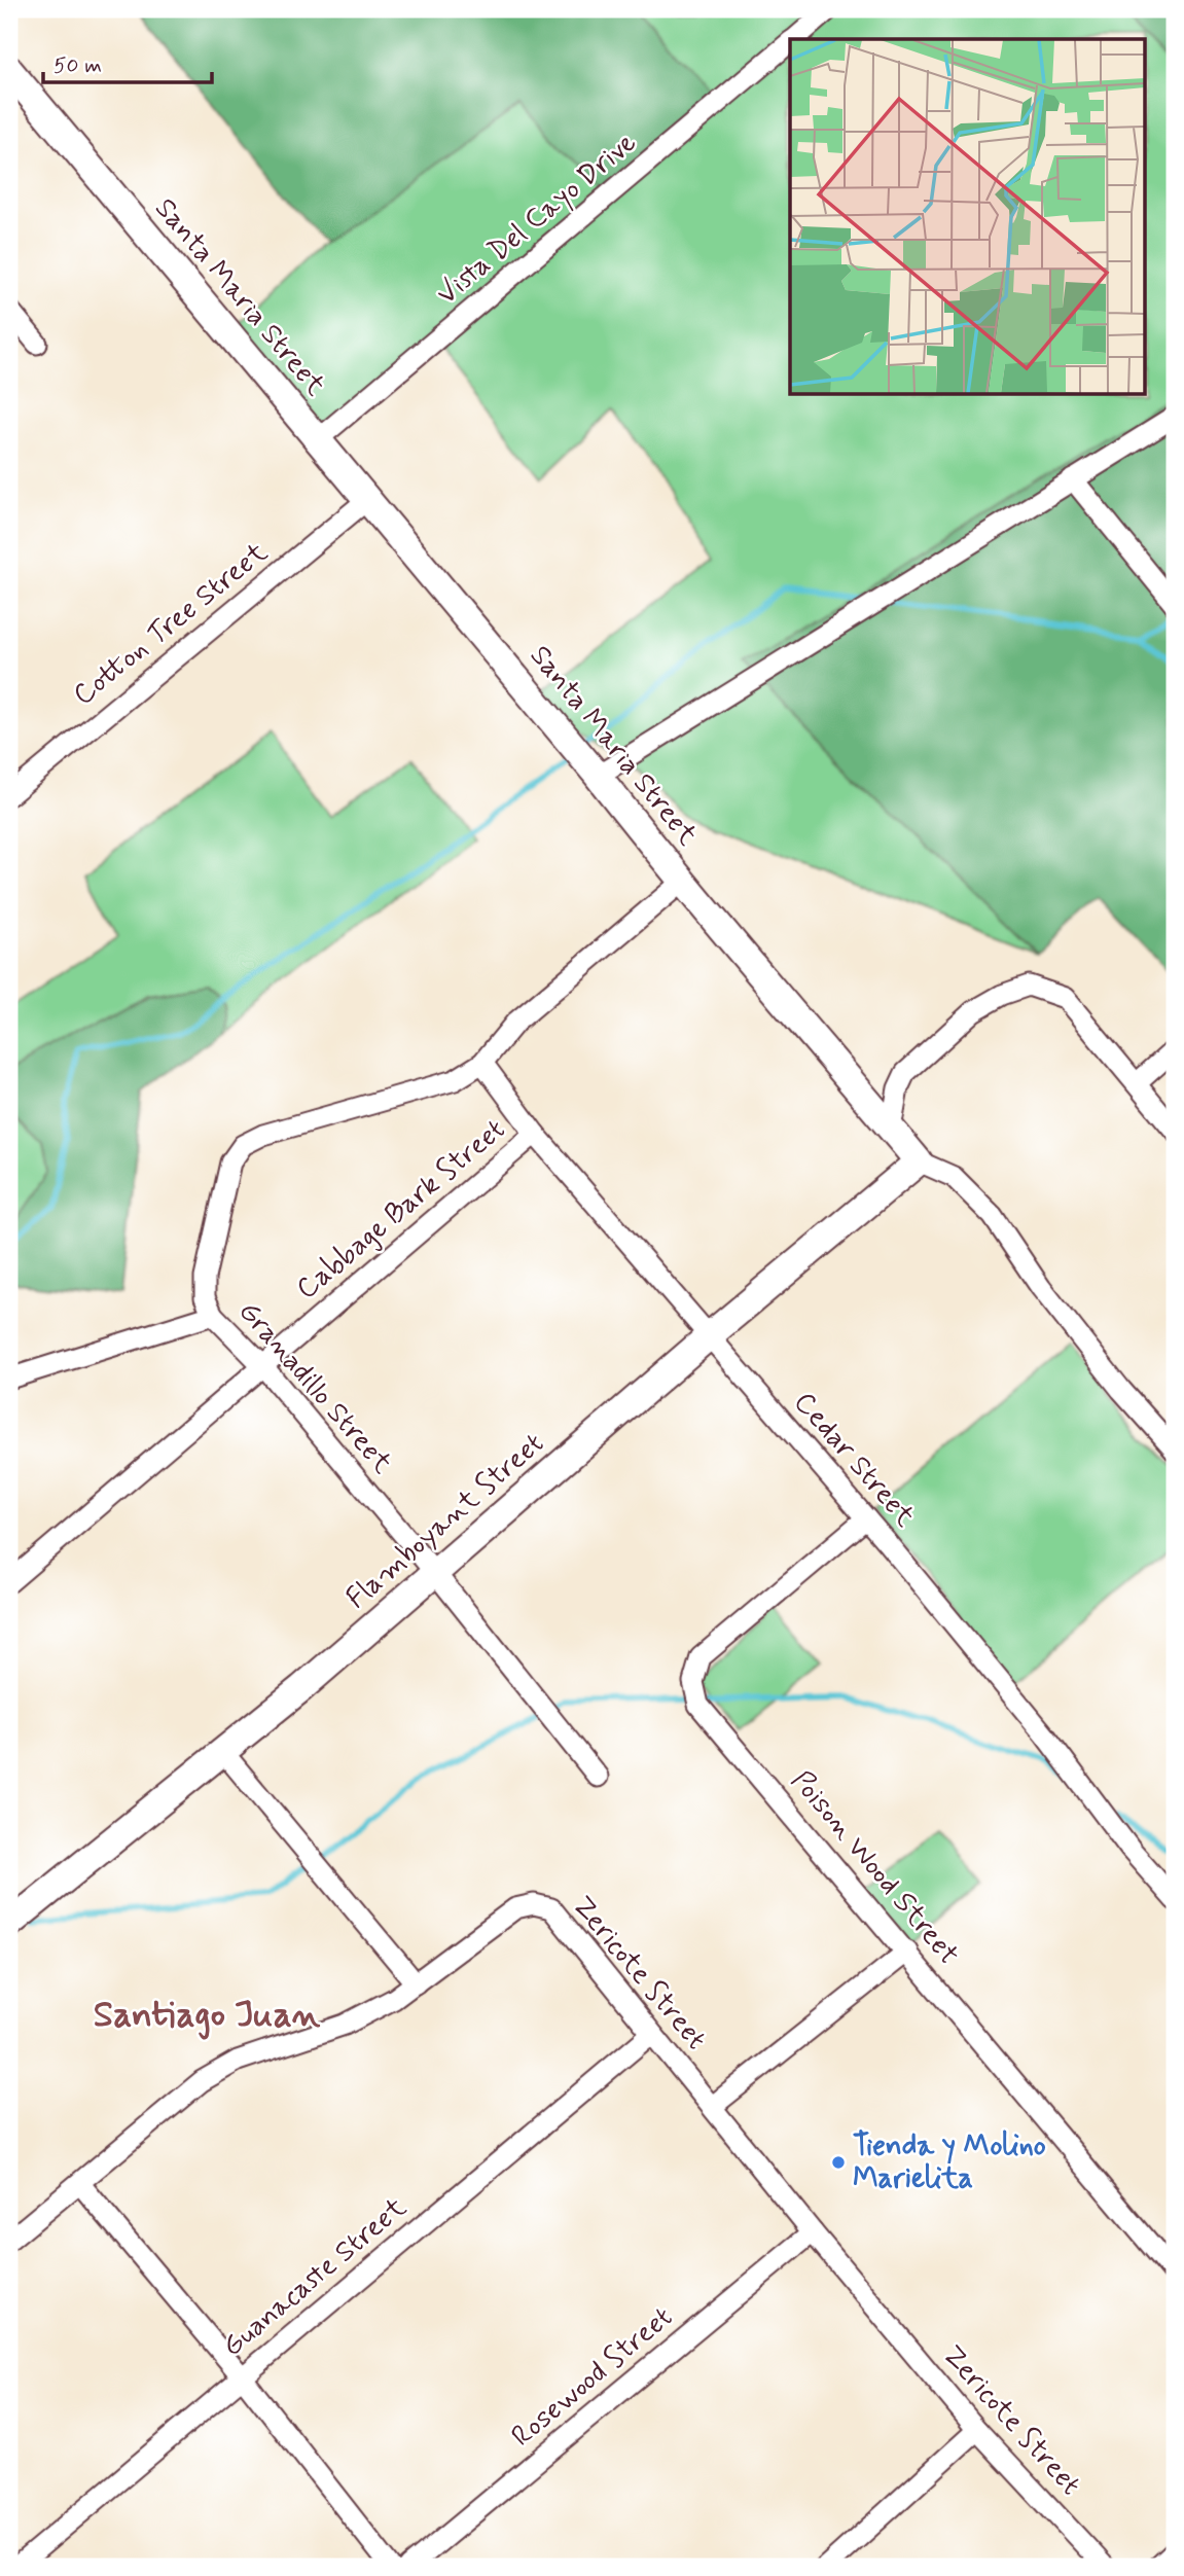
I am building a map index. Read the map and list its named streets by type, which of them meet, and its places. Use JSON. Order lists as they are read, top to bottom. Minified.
{"streets":{"street":["Vista Del Cayo Drive","Santa Maria Street","Cotton Tree Street","Cabbage Bark Street","Granadillo Street","Cedar Street","Flamboyant Street","Poison Wood Street","Zericote Street","Guanacaste Street","Rosewood Street"]},"crossings":[["Vista Del Cayo Drive","Santa Maria Street"],["Santa Maria Street","Cotton Tree Street"],["Santa Maria Street","Granadillo Street"],["Santa Maria Street","Flamboyant Street"],["Cabbage Bark Street","Granadillo Street"],["Cabbage Bark Street","Cedar Street"],["Granadillo Street","Cedar Street"],["Granadillo Street","Flamboyant Street"],["Cedar Street","Flamboyant Street"],["Cedar Street","Poison Wood Street"],["Zericote Street","Guanacaste Street"],["Zericote Street","Rosewood Street"]],"districts":["Santiago Juan"],"places":["Tienda y Molino Marielita"],"scale_bar":"50 m"}
